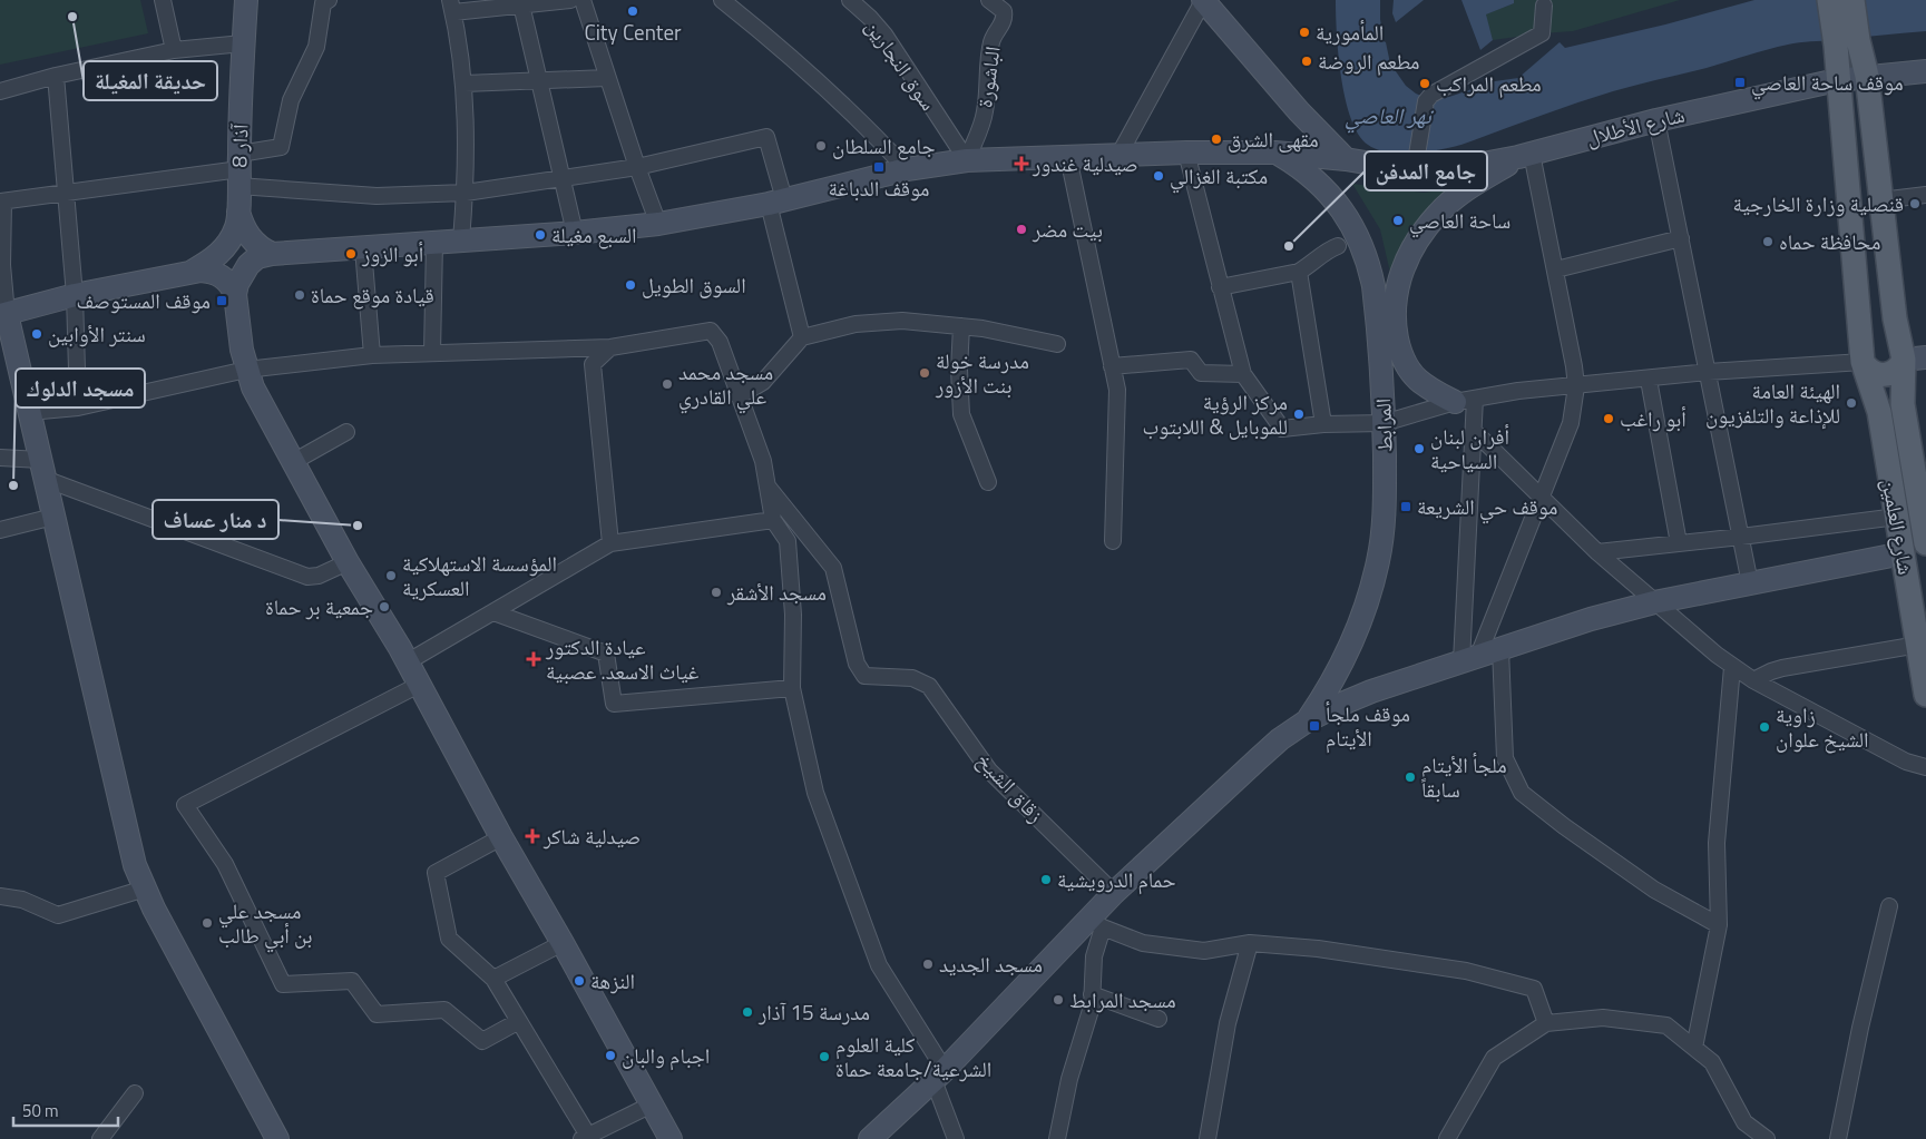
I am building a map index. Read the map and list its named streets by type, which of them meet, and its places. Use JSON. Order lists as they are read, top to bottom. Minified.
{"streets":{"main road":["شارع الأطلال","8 آذار","المرابط","شارع العلمين"],"street":["سوق النجارين","الباشورة","زقاق الشيخ"]},"crossings":[["سوق النجارين","الباشورة"],["سوق النجارين","شارع الأطلال"],["الباشورة","شارع الأطلال"],["شارع الأطلال","المرابط"],["شارع الأطلال","شارع العلمين"]],"water":["نهر العاصي"],"places":{"other":["City Center","حديقة المغيلة","المأمورية","مطعم الروضة","مطعم المراكب","مقهى الشرق","جامع السلطان","مكتبة الغزالي","قنصلية وزارة الخارجية","ساحة العاصي","بيت مضر","السبع مغيلة","محافظة حماه","جامع المدفن","أبو الزوز","السوق الطويل","قيادة موقع حماة","سنتر الأوابين","مدرسة خولة بنت الأزور","مسجد محمد علي القادري","الهيئة العامة للإذاعة والتلفزيون","مركز الرؤية للموبايل & اللابتوب","أبو راغب","أفران لبنان السياحية","مسجد الدلوك","د منار عساف","المؤسسة الاستهلاكية العسكرية","مسجد الأشقر","جمعية بر حماة","زاوية الشيخ علوان","ملجأ الأيتام سابقاً","حمام الدرويشية","مسجد علي بن أبي طالب","مسجد الجديد","النزهة","مسجد المرابط","مدرسة 15 آذار","اجبام والبان","كلية العلوم الشرعية/جامعة حماة"],"transit":["موقف ساحة العاصي","موقف الدباغة","موقف المستوصف","موقف حي الشريعة","موقف ملجأ الأيتام"],"health":["صيدلية غندور","عيادة الدكتور غياث الاسعد. عصبية","صيدلية شاكر"]},"scale_bar":"50 m"}
